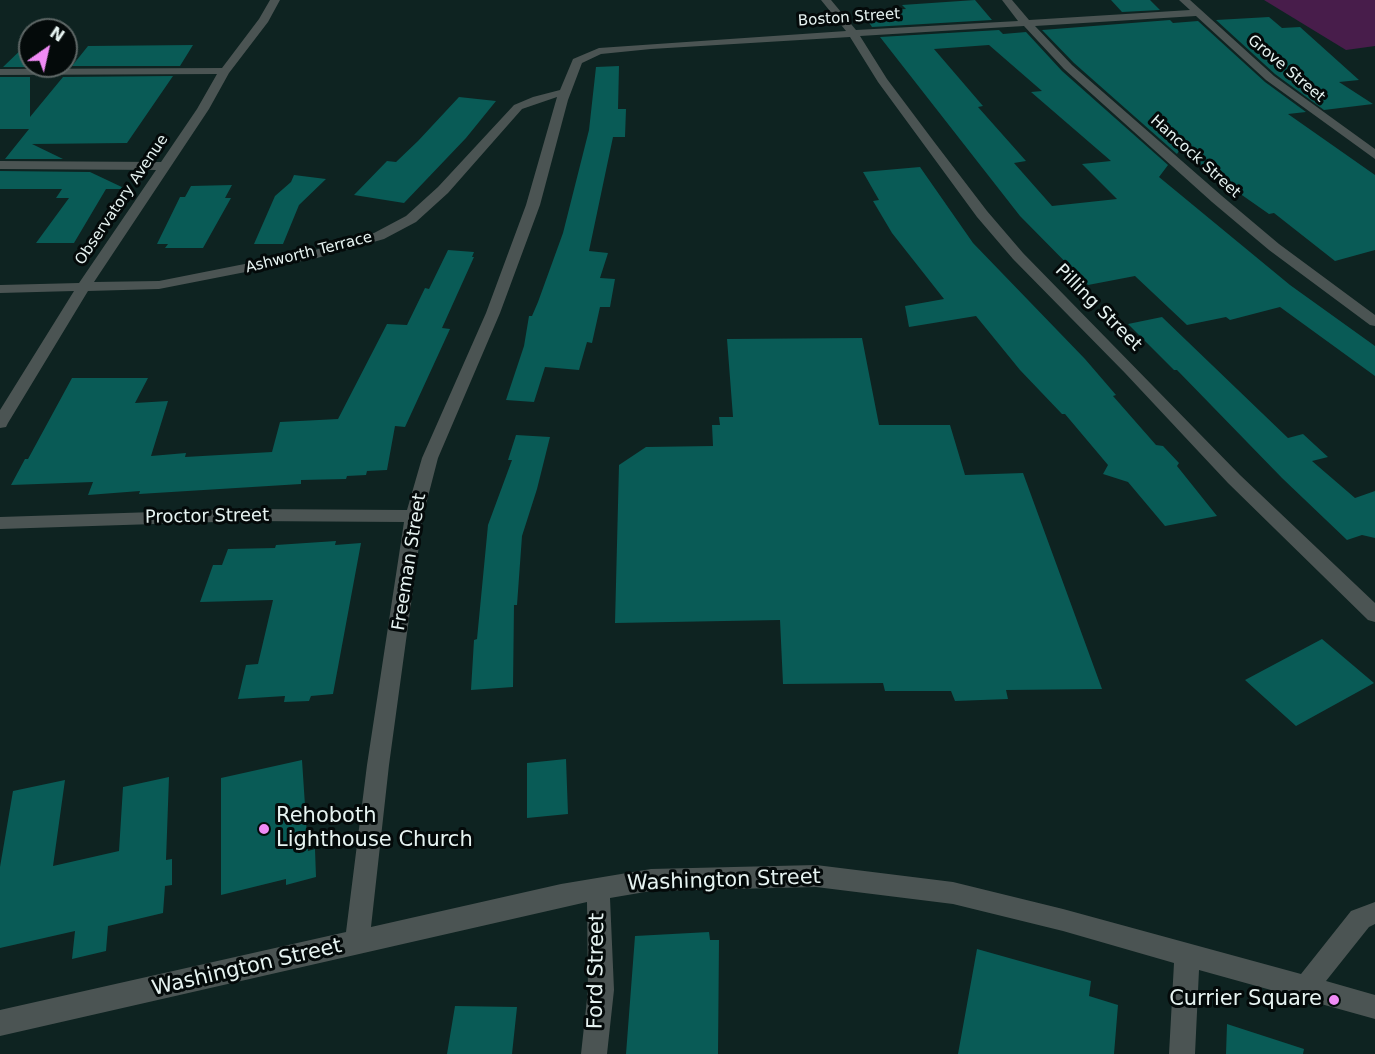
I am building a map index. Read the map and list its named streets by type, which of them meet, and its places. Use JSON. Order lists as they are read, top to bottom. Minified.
{"streets":{"street":["Boston Street","Grove Street","Hancock Street","Observatory Avenue","Ashworth Terrace","Pilling Street","Proctor Street","Freeman Street","Washington Street","Ford Street"]},"crossings":[["Boston Street","Grove Street"],["Boston Street","Hancock Street"],["Boston Street","Pilling Street"],["Boston Street","Freeman Street"],["Observatory Avenue","Ashworth Terrace"],["Ashworth Terrace","Freeman Street"],["Proctor Street","Freeman Street"],["Freeman Street","Washington Street"],["Washington Street","Ford Street"]],"places":["Rehoboth Lighthouse Church","Currier Square"],"north":"top right"}
